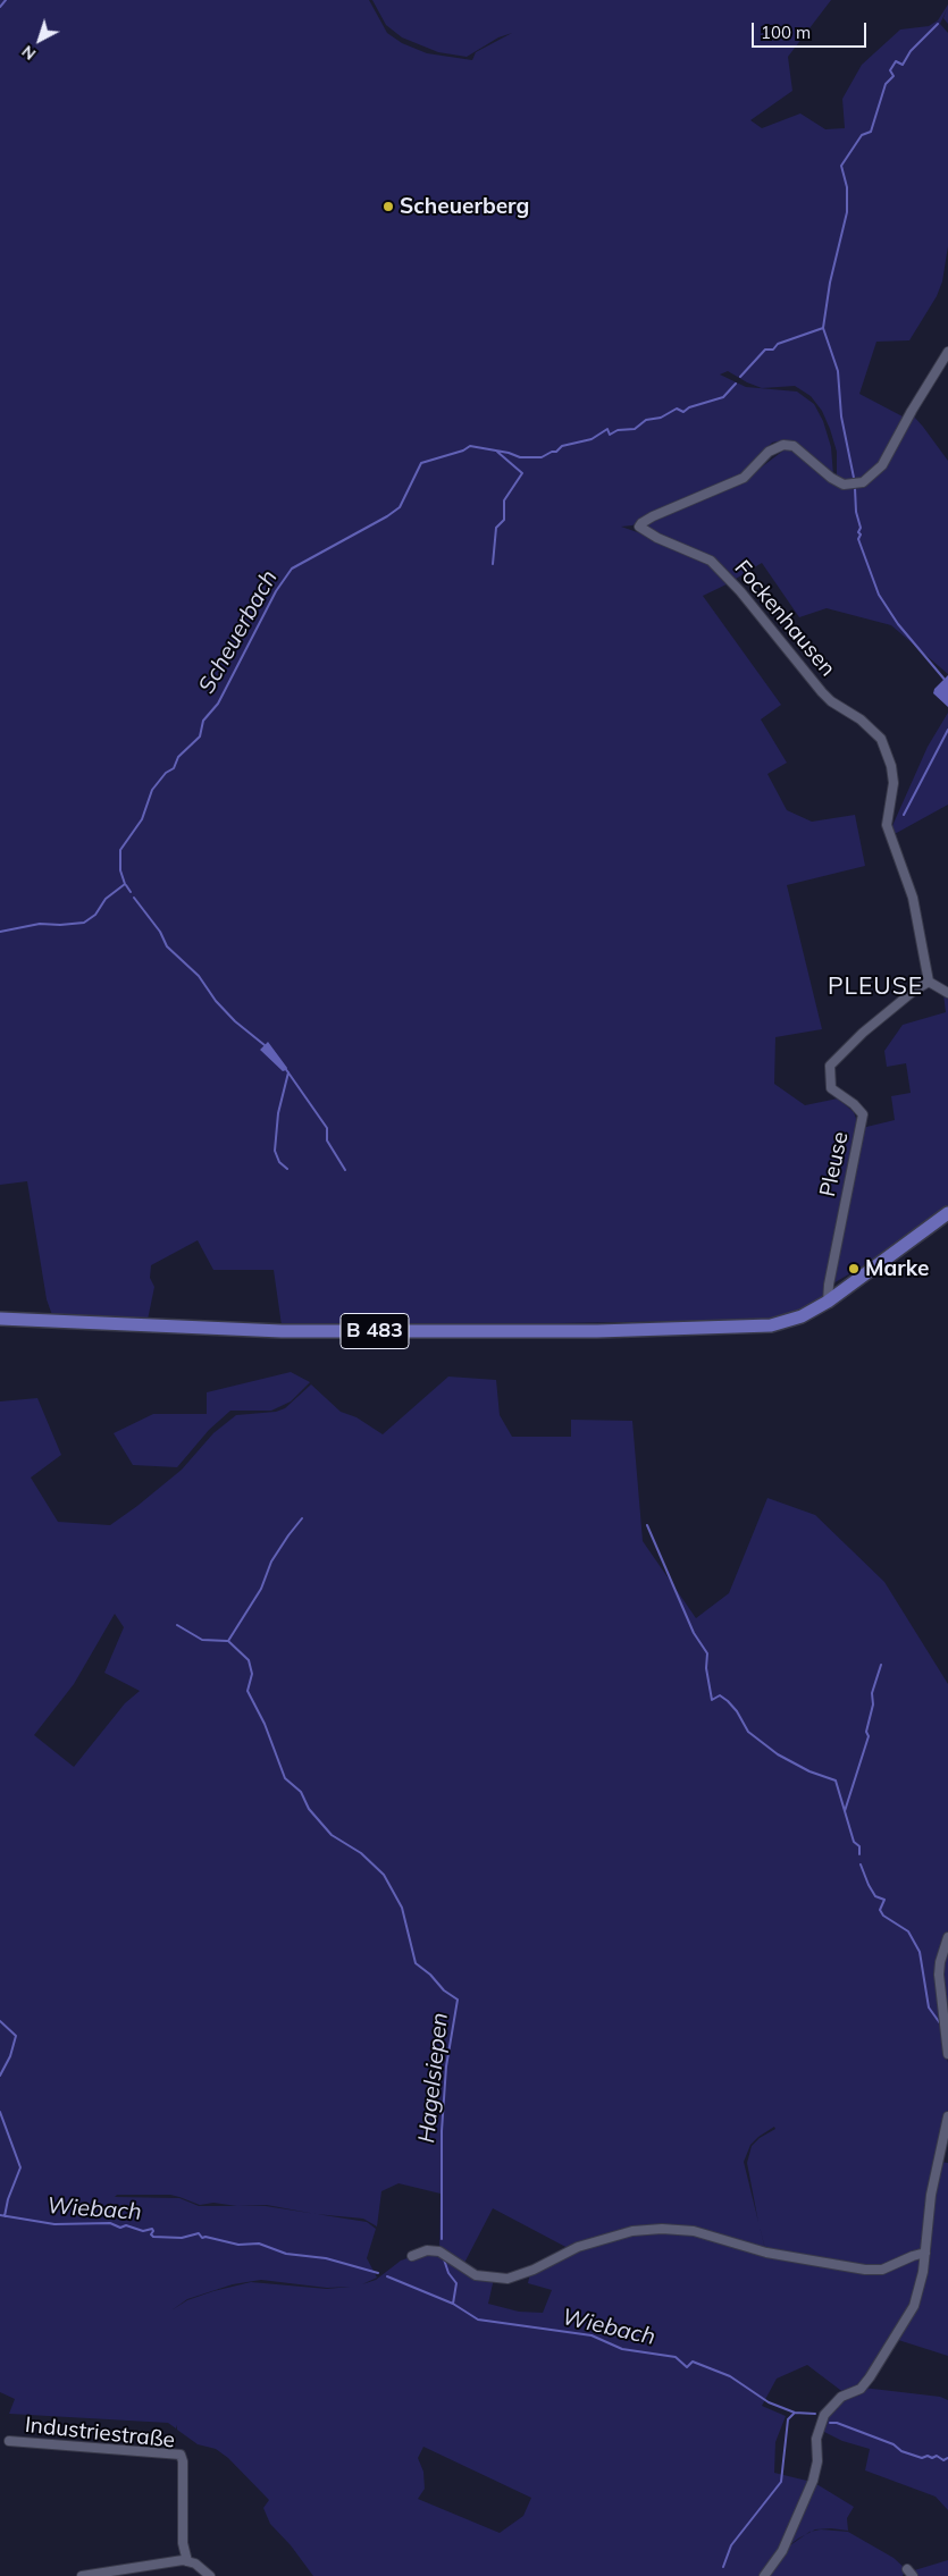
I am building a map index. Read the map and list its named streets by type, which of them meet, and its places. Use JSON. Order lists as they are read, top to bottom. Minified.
{"streets":{"main road":["B 483"],"street":["Fockenhausen","Pleuse","Industriestraße"]},"crossings":[["Fockenhausen","Pleuse"],["Pleuse","B 483"]],"districts":["PLEUSE"],"water":["Scheuerbach","Hagelsiepen","Wiebach"],"places":["Scheuerberg","Marke"],"scale_bar":"100 m","north":"bottom left"}
